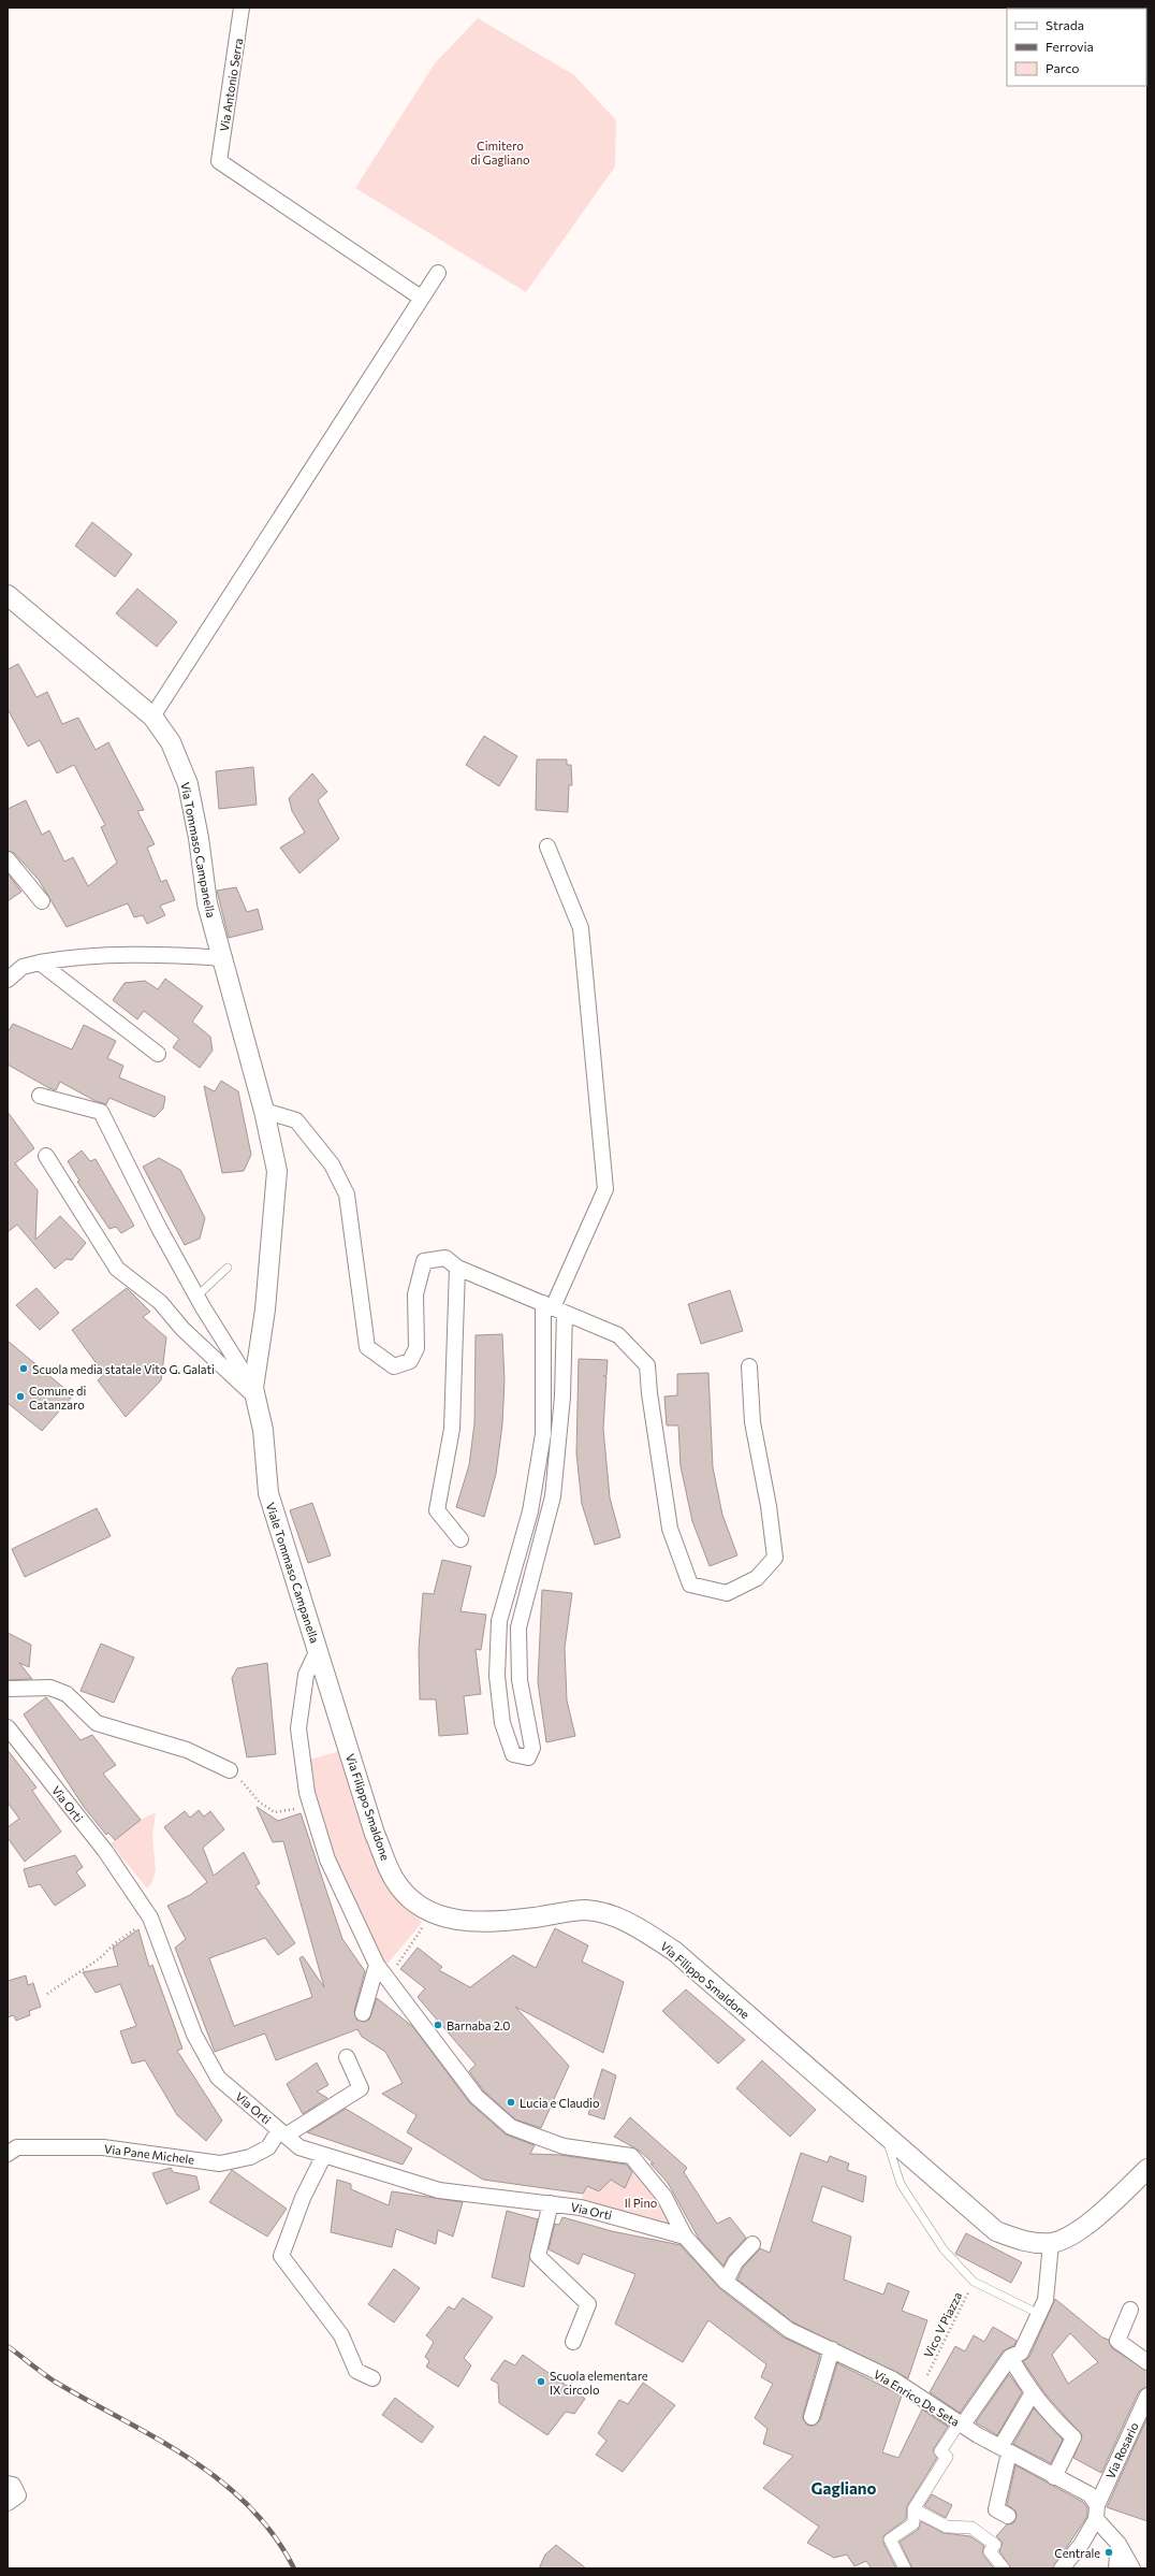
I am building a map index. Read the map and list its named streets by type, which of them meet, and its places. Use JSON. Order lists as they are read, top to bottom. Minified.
{"streets":{"street":["Via Antonio Serra","Via Tommaso Campanella","Viale Tommaso Campanella","Via Orti","Via Filippo Smaldone","Via Pane Michele","Via Enrico De Seta","Via Rosario"],"path":["Vico V Piazza"]},"crossings":[["Via Tommaso Campanella","Viale Tommaso Campanella"],["Viale Tommaso Campanella","Via Orti"],["Viale Tommaso Campanella","Via Filippo Smaldone"],["Viale Tommaso Campanella","Via Enrico De Seta"],["Via Orti","Via Pane Michele"],["Via Orti","Via Enrico De Seta"],["Via Enrico De Seta","Via Rosario"]],"districts":["Gagliano"],"parks":["Cimitero di Gagliano","Il Pino"],"places":["Scuola media statale Vito G. Galati","Comune di Catanzaro","Barnaba 2.0","Lucia e Claudio","Scuola elementare IX circolo","Centrale"],"legend":["Strada","Ferrovia","Parco"]}
